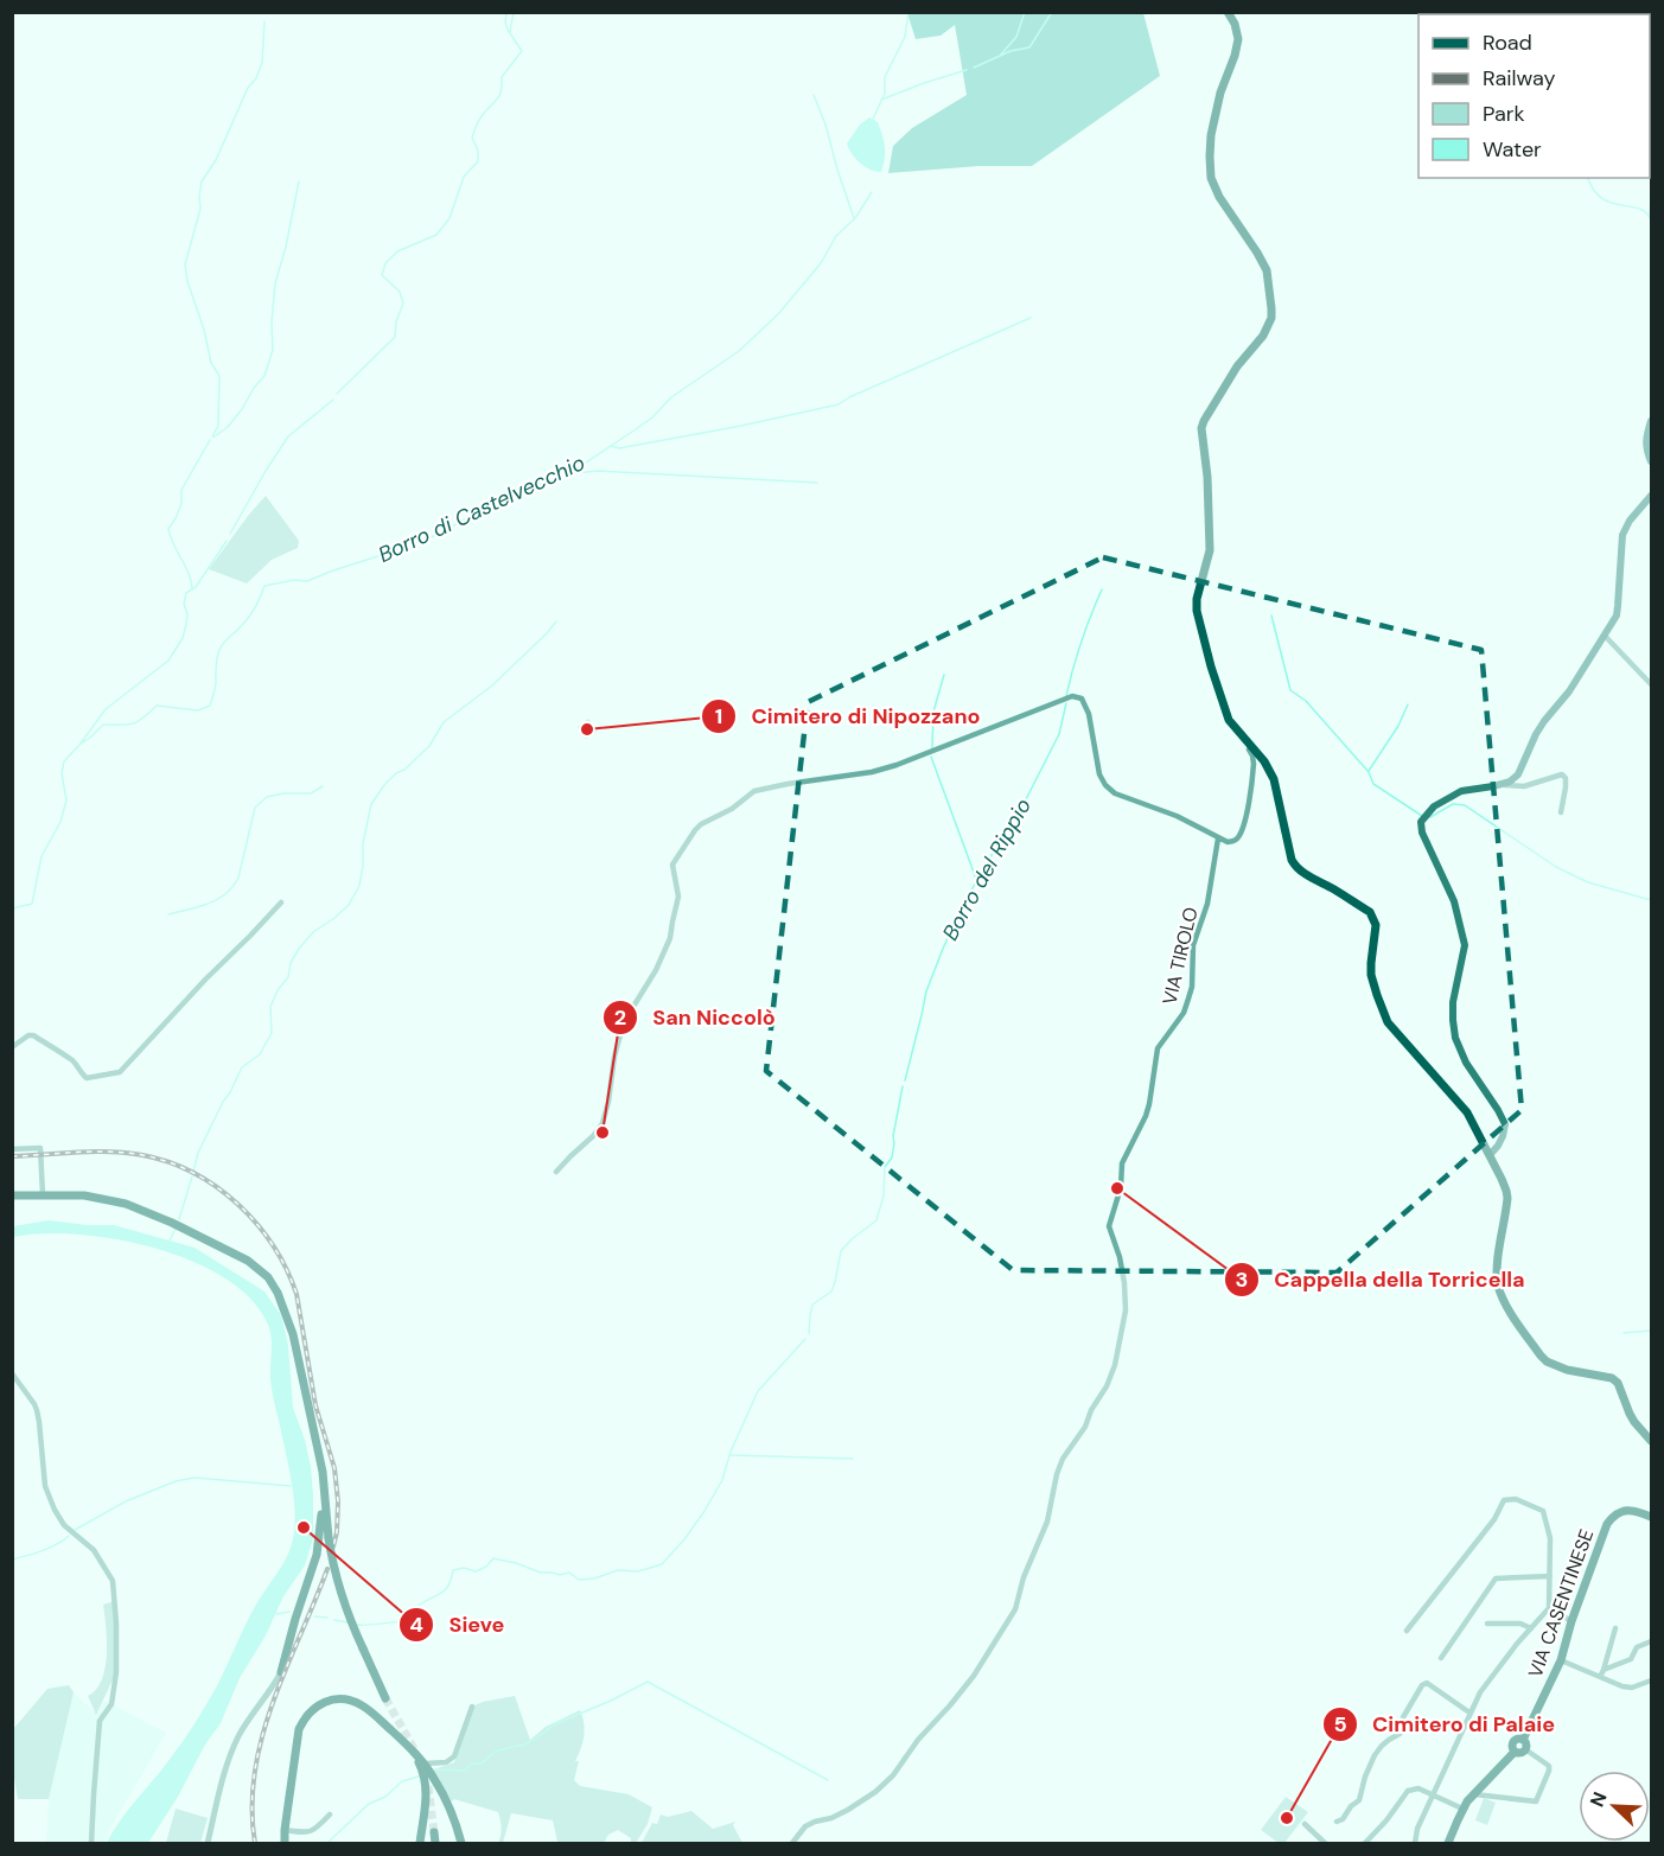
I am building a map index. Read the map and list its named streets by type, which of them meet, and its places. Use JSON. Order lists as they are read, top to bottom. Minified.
{"streets":{"main road":["VIA CASENTINESE"],"street":["VIA TIROLO"]},"water":["Borro di Castelvecchio","Borro del Rippio"],"places":["Cimitero di Nipozzano","San Niccolò","Cappella della Torricella","Sieve","Cimitero di Palaie"],"legend":["Road","Railway","Park","Water"],"north":"top left"}
